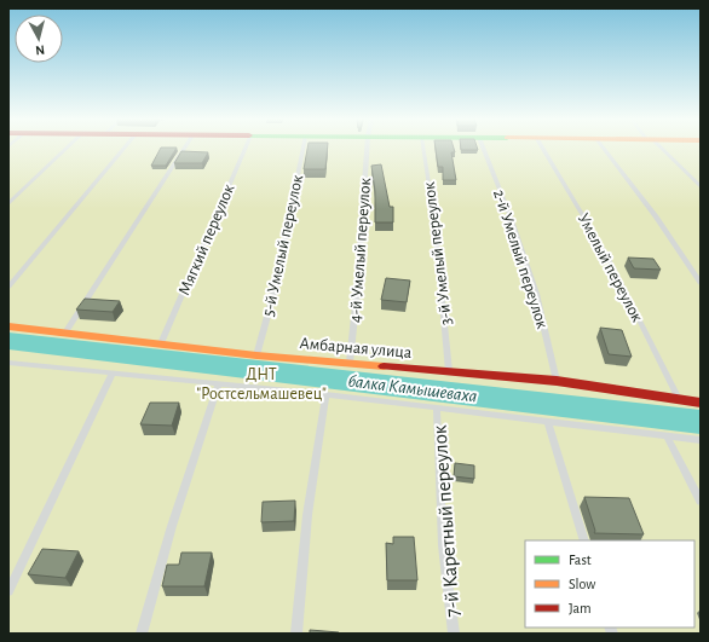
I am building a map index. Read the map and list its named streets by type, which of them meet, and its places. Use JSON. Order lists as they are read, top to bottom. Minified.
{"streets":{"street":["Амбарная улица"],"lane":["Мягкий переулок","5-й Умелый переулок","4-й Умелый переулок","3-й Умелый переулок","2-й Умелый переулок","Умелый переулок","7-й Каретный переулок"]},"crossings":[["Мягкий переулок","Амбарная улица"],["5-й Умелый переулок","Амбарная улица"],["4-й Умелый переулок","Амбарная улица"],["3-й Умелый переулок","Амбарная улица"],["2-й Умелый переулок","Амбарная улица"],["Умелый переулок","Амбарная улица"]],"water":["балка Камышеваха"],"parks":["ДНТ \"Ростсельмашевец\""],"legend":["Fast","Slow","Jam"],"north":"bottom"}
